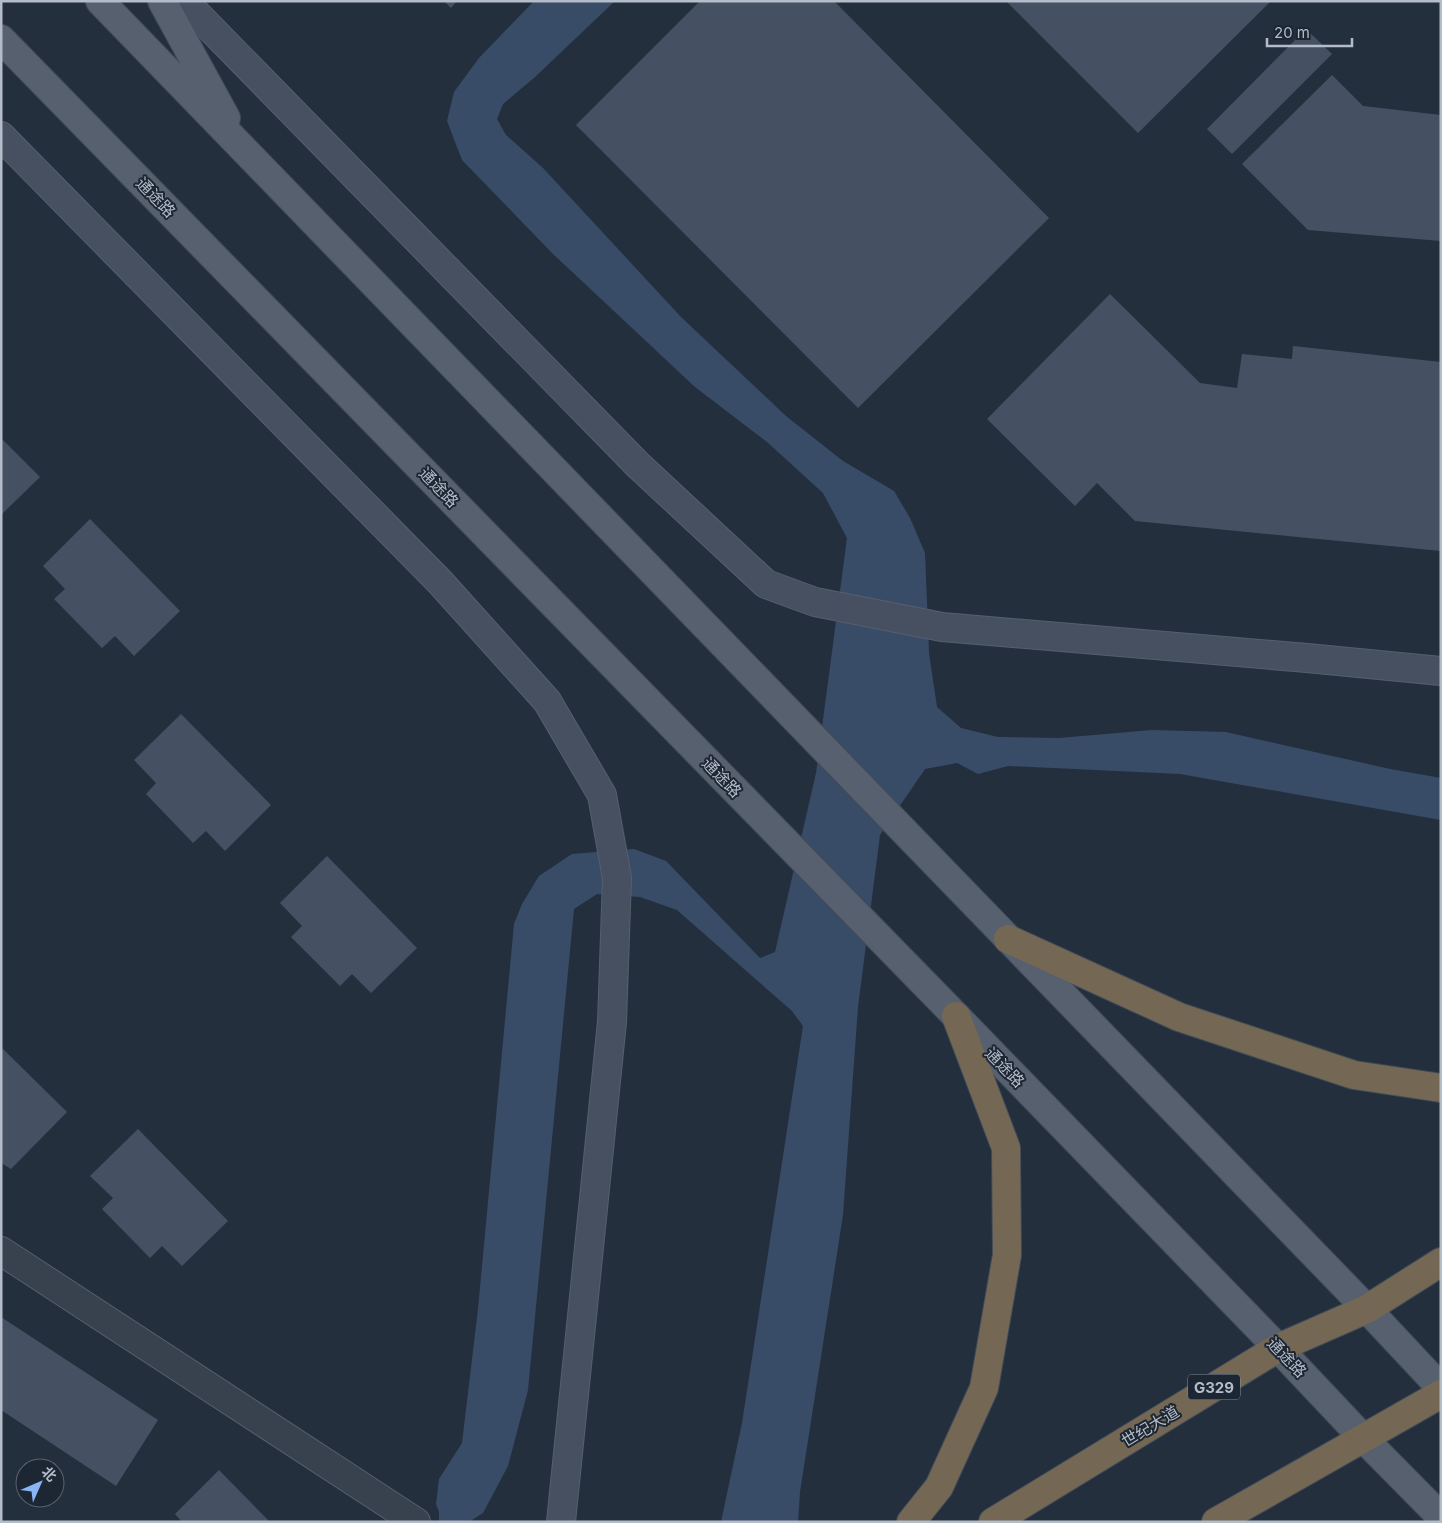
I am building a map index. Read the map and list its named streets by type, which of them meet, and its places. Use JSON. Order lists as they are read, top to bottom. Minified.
{"streets":{"highway":["G329","世纪大道"],"main road":["通途路"]},"crossings":[["通途路","世纪大道"]],"scale_bar":"20 m","north":"top right"}
